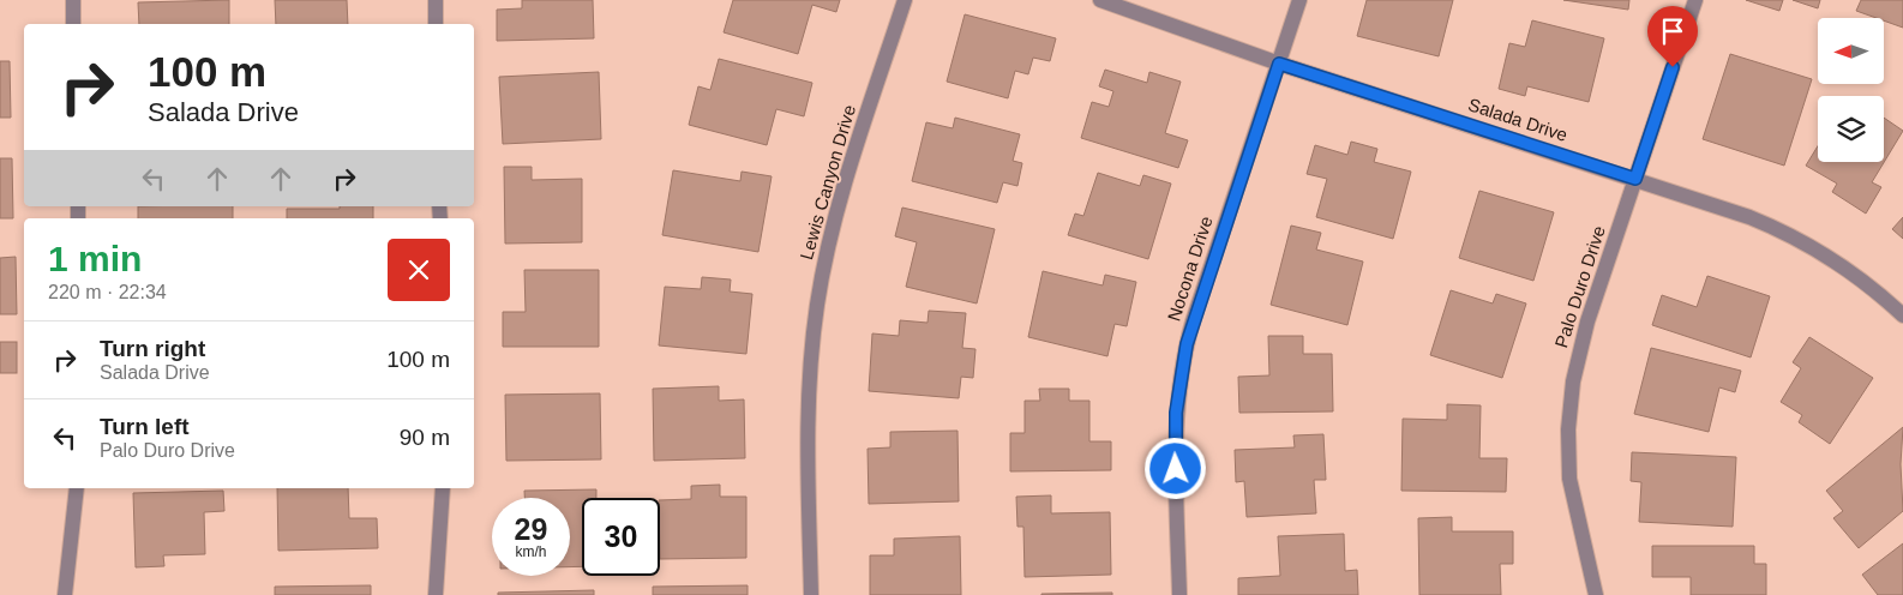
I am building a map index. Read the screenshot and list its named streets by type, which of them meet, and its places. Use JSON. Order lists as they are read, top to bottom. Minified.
{"streets":{"street":["Salada Drive","Lewis Canyon Drive","Nocona Drive","Palo Duro Drive"]},"crossings":[["Salada Drive","Nocona Drive"],["Salada Drive","Palo Duro Drive"]],"north":"left","page":{"turn":["100 m","Salada Drive"],"heading":["1 min","220 m · 22:34"],"list":[{"name":"Turn right","note":"Salada Drive","value":"100 m"},{"name":"Turn left","note":"Palo Duro Drive","value":"90 m"}],"speed":"29 km/h","limit":"30"}}
